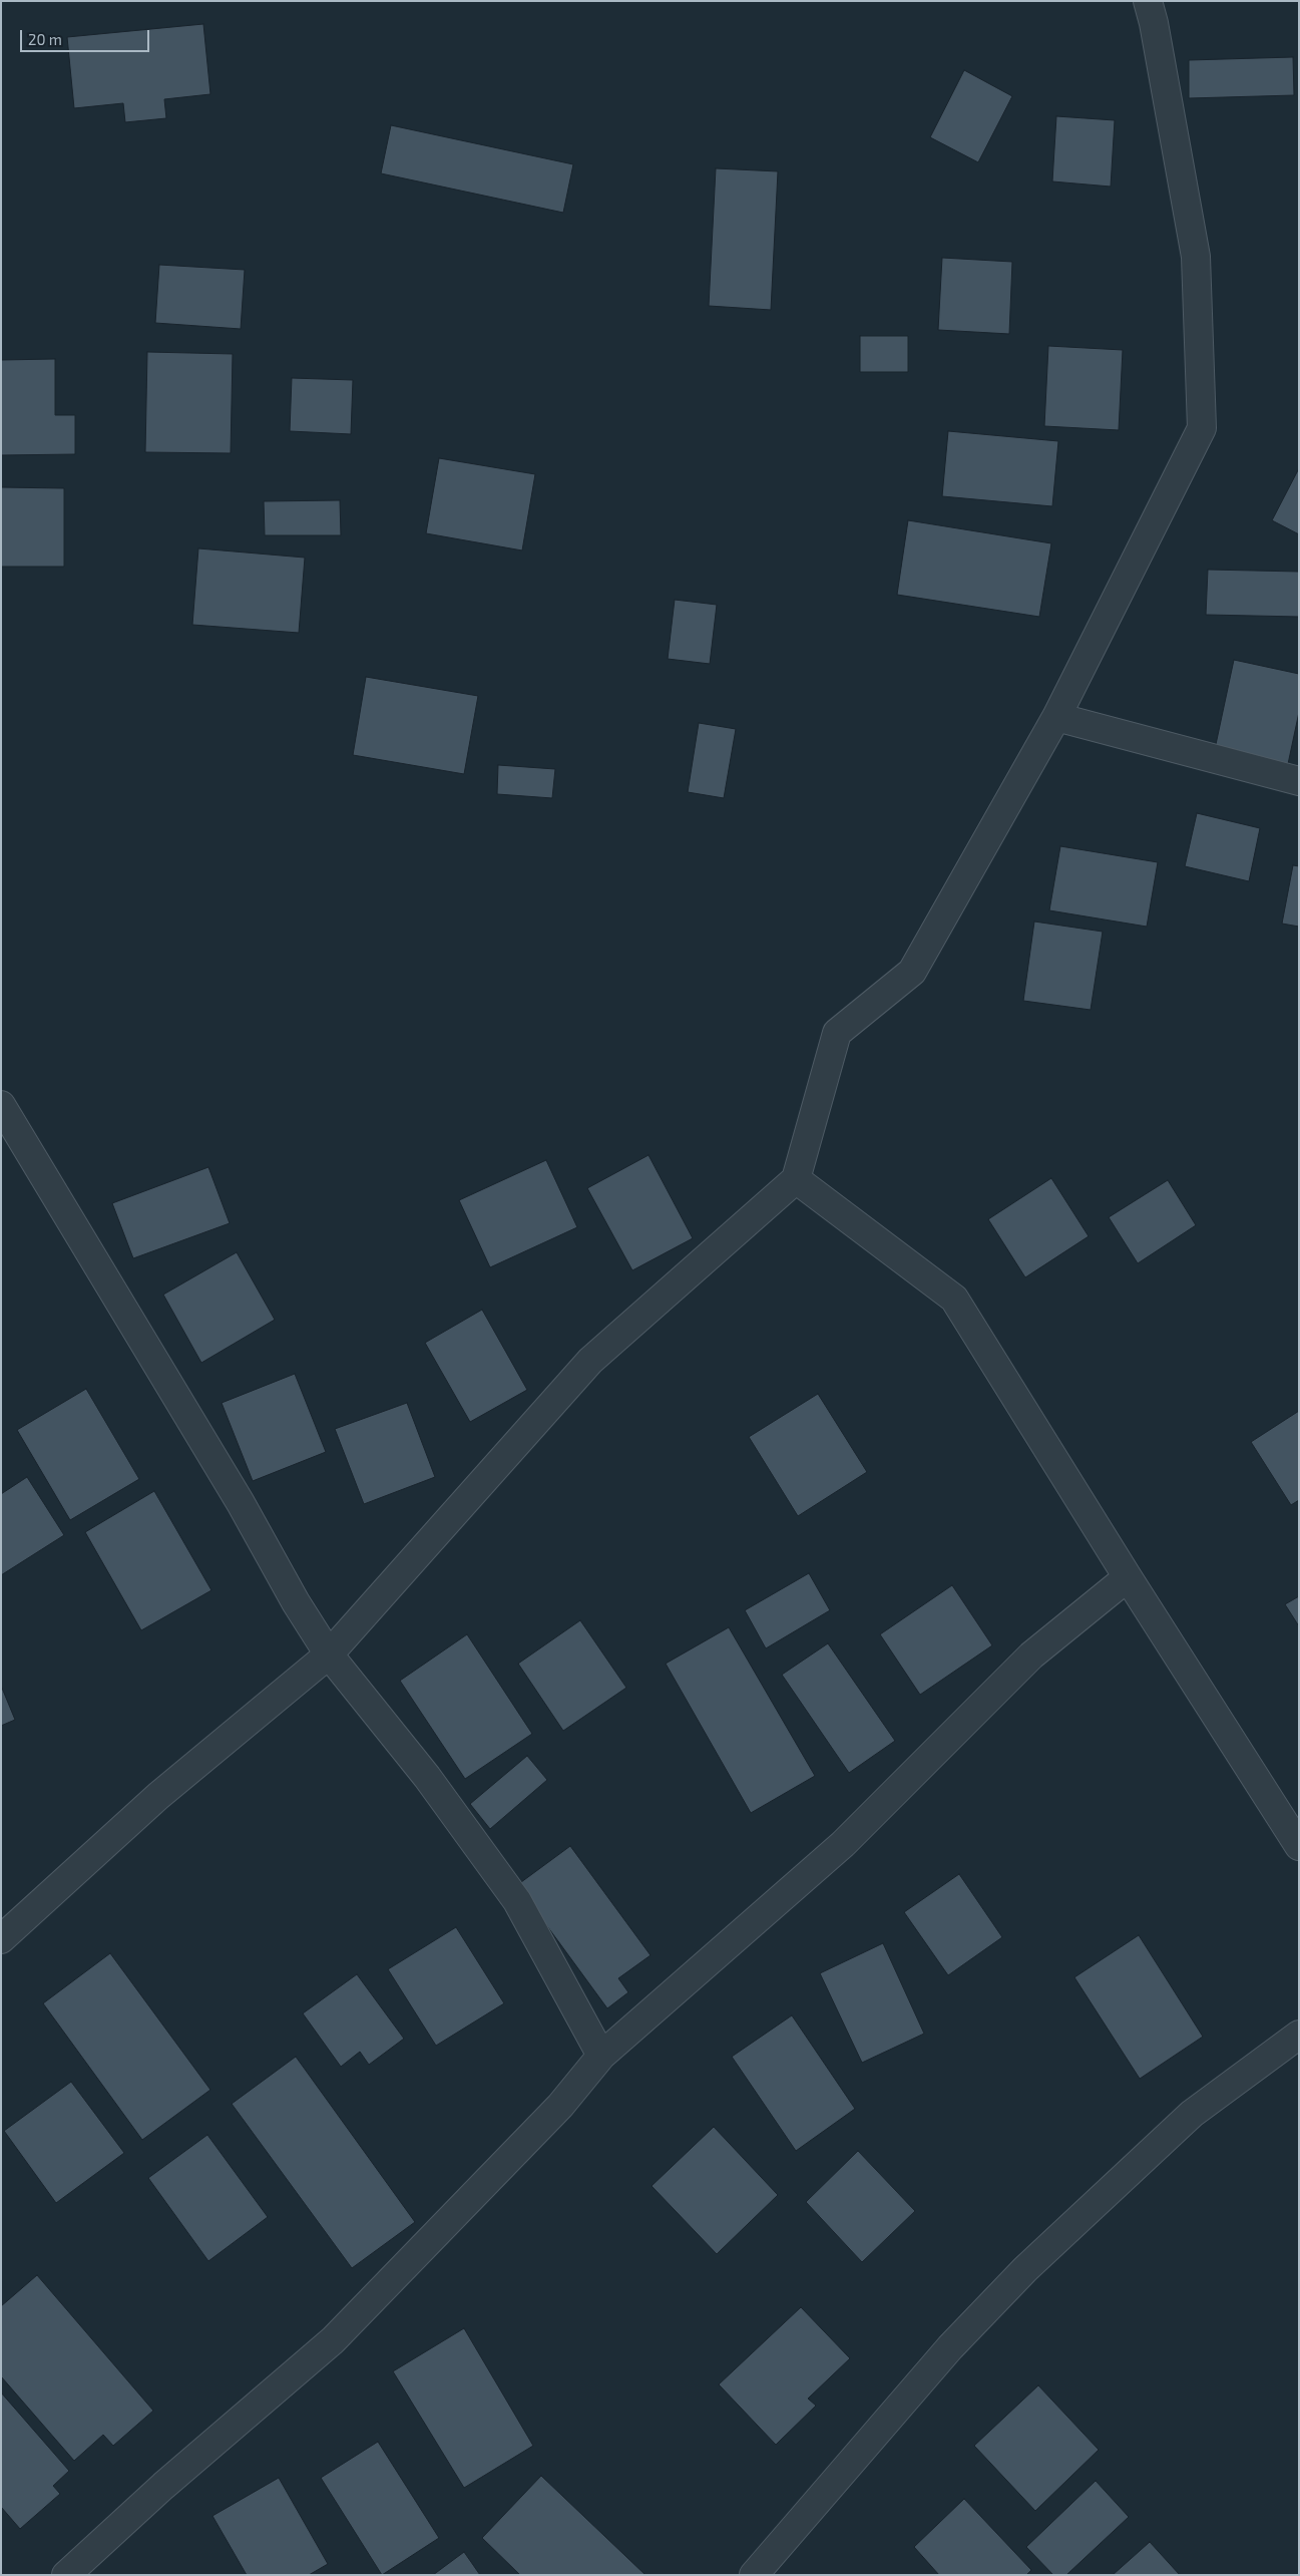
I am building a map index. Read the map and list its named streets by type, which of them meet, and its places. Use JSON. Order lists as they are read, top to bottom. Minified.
{"scale_bar":"20 m"}
